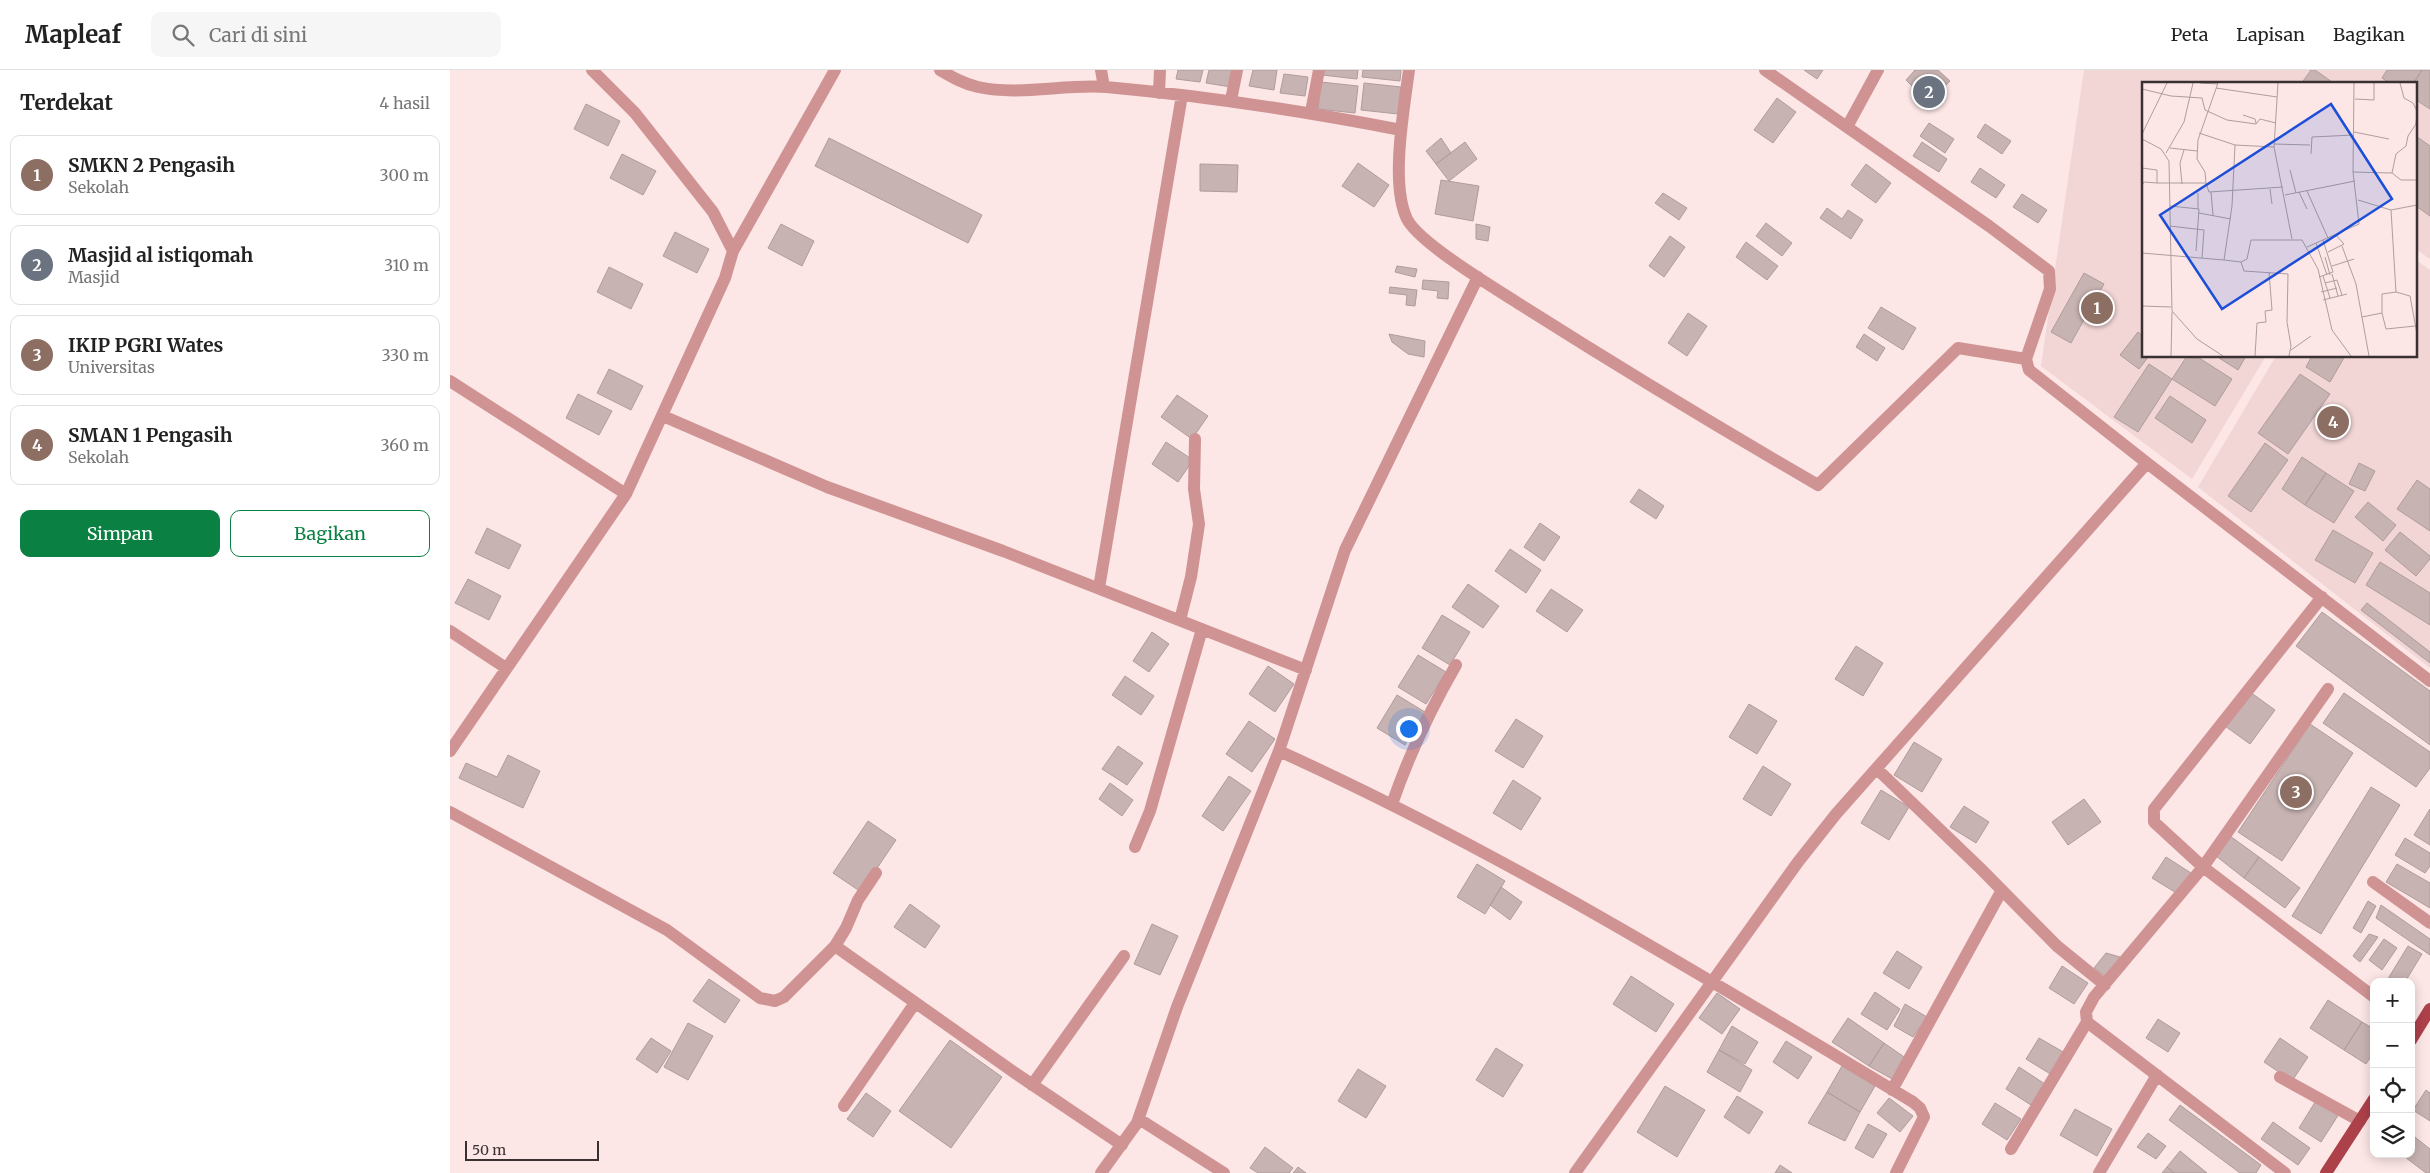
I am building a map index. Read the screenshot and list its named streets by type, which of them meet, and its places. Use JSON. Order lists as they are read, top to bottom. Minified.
{"scale_bar":"50 m","page":{"header":"Mapleaf","search":"Cari di sini","nav":["Peta","Lapisan","Bagikan"],"heading":["Terdekat","4 hasil"],"pins":["2","1","4","3"],"list":[{"mark":"1","name":"SMKN 2 Pengasih","note":"Sekolah","value":"300 m"},{"mark":"2","name":"Masjid al istiqomah","note":"Masjid","value":"310 m"},{"mark":"3","name":"IKIP PGRI Wates","note":"Universitas","value":"330 m"},{"mark":"4","name":"SMAN 1 Pengasih","note":"Sekolah","value":"360 m"}],"buttons":["Simpan","Bagikan"],"map_buttons":["+","−"],"scale":"50 m"}}
